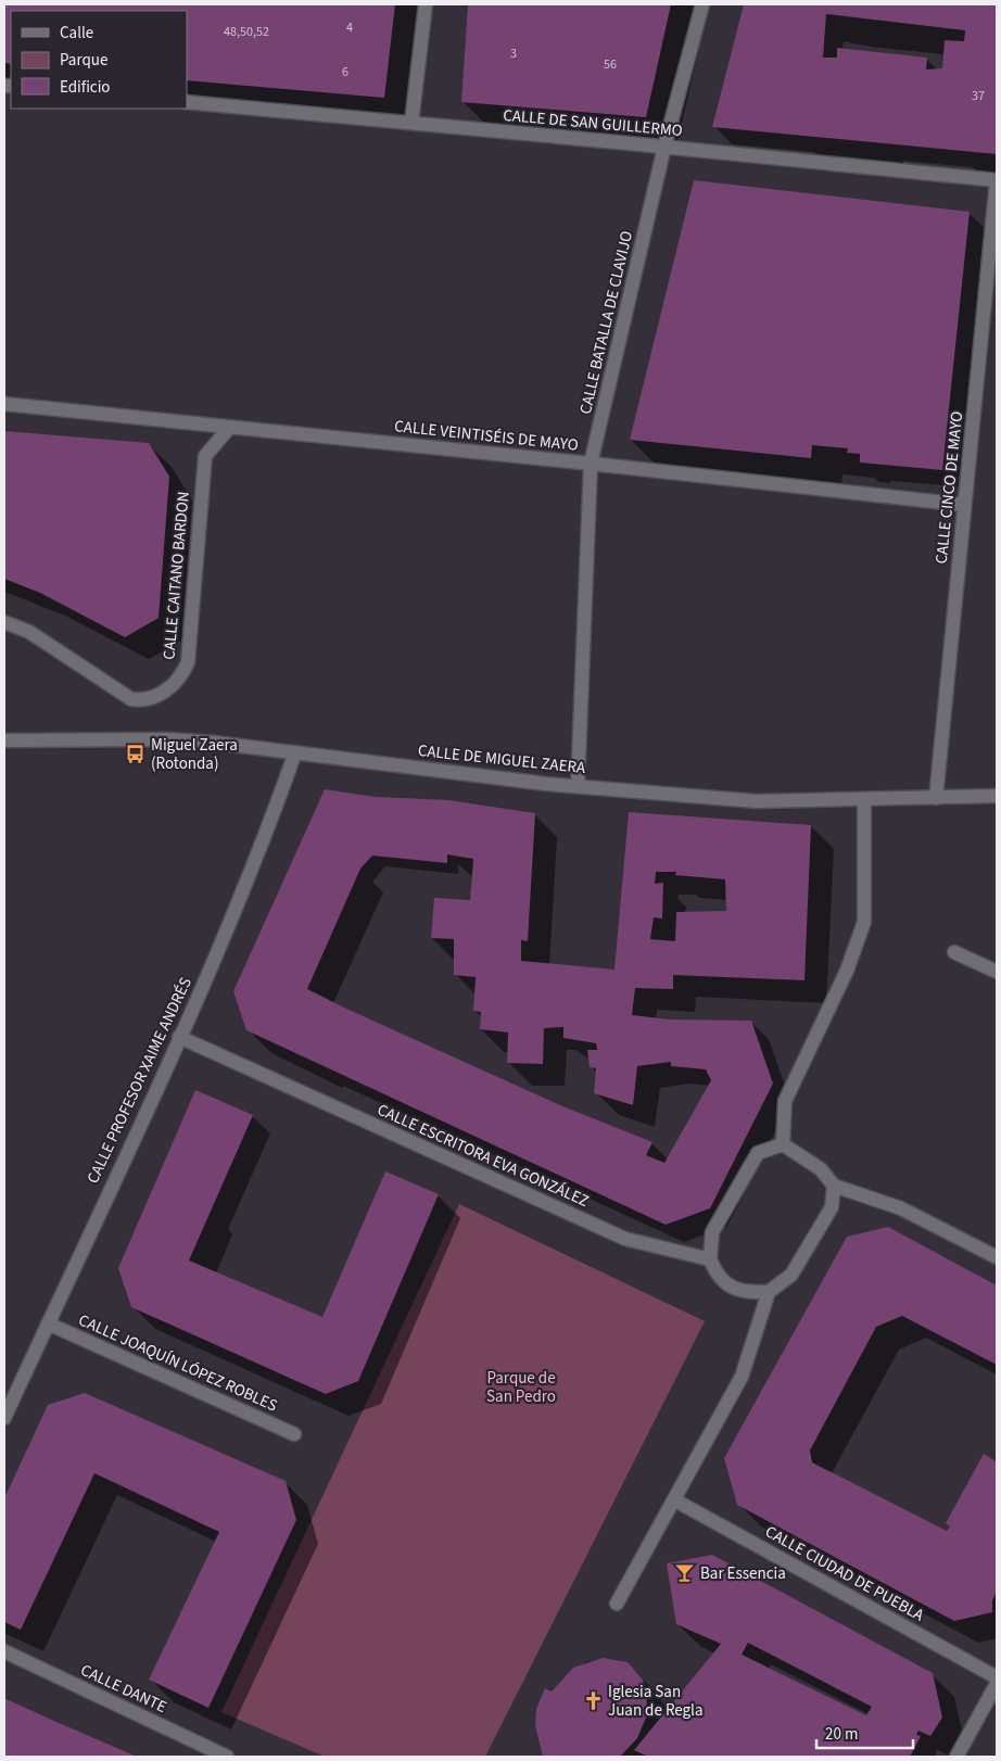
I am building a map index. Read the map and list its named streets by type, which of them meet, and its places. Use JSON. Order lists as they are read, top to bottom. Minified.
{"streets":{"street":["CALLE DE SAN GUILLERMO","CALLE BATALLA DE CLAVIJO","CALLE VEINTISÉIS DE MAYO","CALLE CINCO DE MAYO","CALLE CAITANO BARDON","CALLE DE MIGUEL ZAERA","CALLE PROFESOR XAIME ANDRÉS","CALLE ESCRITORA EVA GONZÁLEZ","CALLE JOAQUÍN LÓPEZ ROBLES","CALLE CIUDAD DE PUEBLA","CALLE DANTE"]},"crossings":[["CALLE DE SAN GUILLERMO","CALLE BATALLA DE CLAVIJO"],["CALLE DE SAN GUILLERMO","CALLE CINCO DE MAYO"],["CALLE BATALLA DE CLAVIJO","CALLE VEINTISÉIS DE MAYO"],["CALLE BATALLA DE CLAVIJO","CALLE DE MIGUEL ZAERA"],["CALLE VEINTISÉIS DE MAYO","CALLE CINCO DE MAYO"],["CALLE VEINTISÉIS DE MAYO","CALLE CAITANO BARDON"],["CALLE CINCO DE MAYO","CALLE DE MIGUEL ZAERA"],["CALLE DE MIGUEL ZAERA","CALLE PROFESOR XAIME ANDRÉS"],["CALLE PROFESOR XAIME ANDRÉS","CALLE ESCRITORA EVA GONZÁLEZ"],["CALLE PROFESOR XAIME ANDRÉS","CALLE JOAQUÍN LÓPEZ ROBLES"]],"parks":["Parque de San Pedro"],"places":{"bus stop":["Miguel Zaera (Rotonda)"],"bar":["Bar Essencia"],"church":["Iglesia San Juan de Regla"]},"house_numbers":["4","48,50,52","3","56","6","37"],"legend":["Calle","Parque","Edificio"],"scale_bar":"20 m"}
